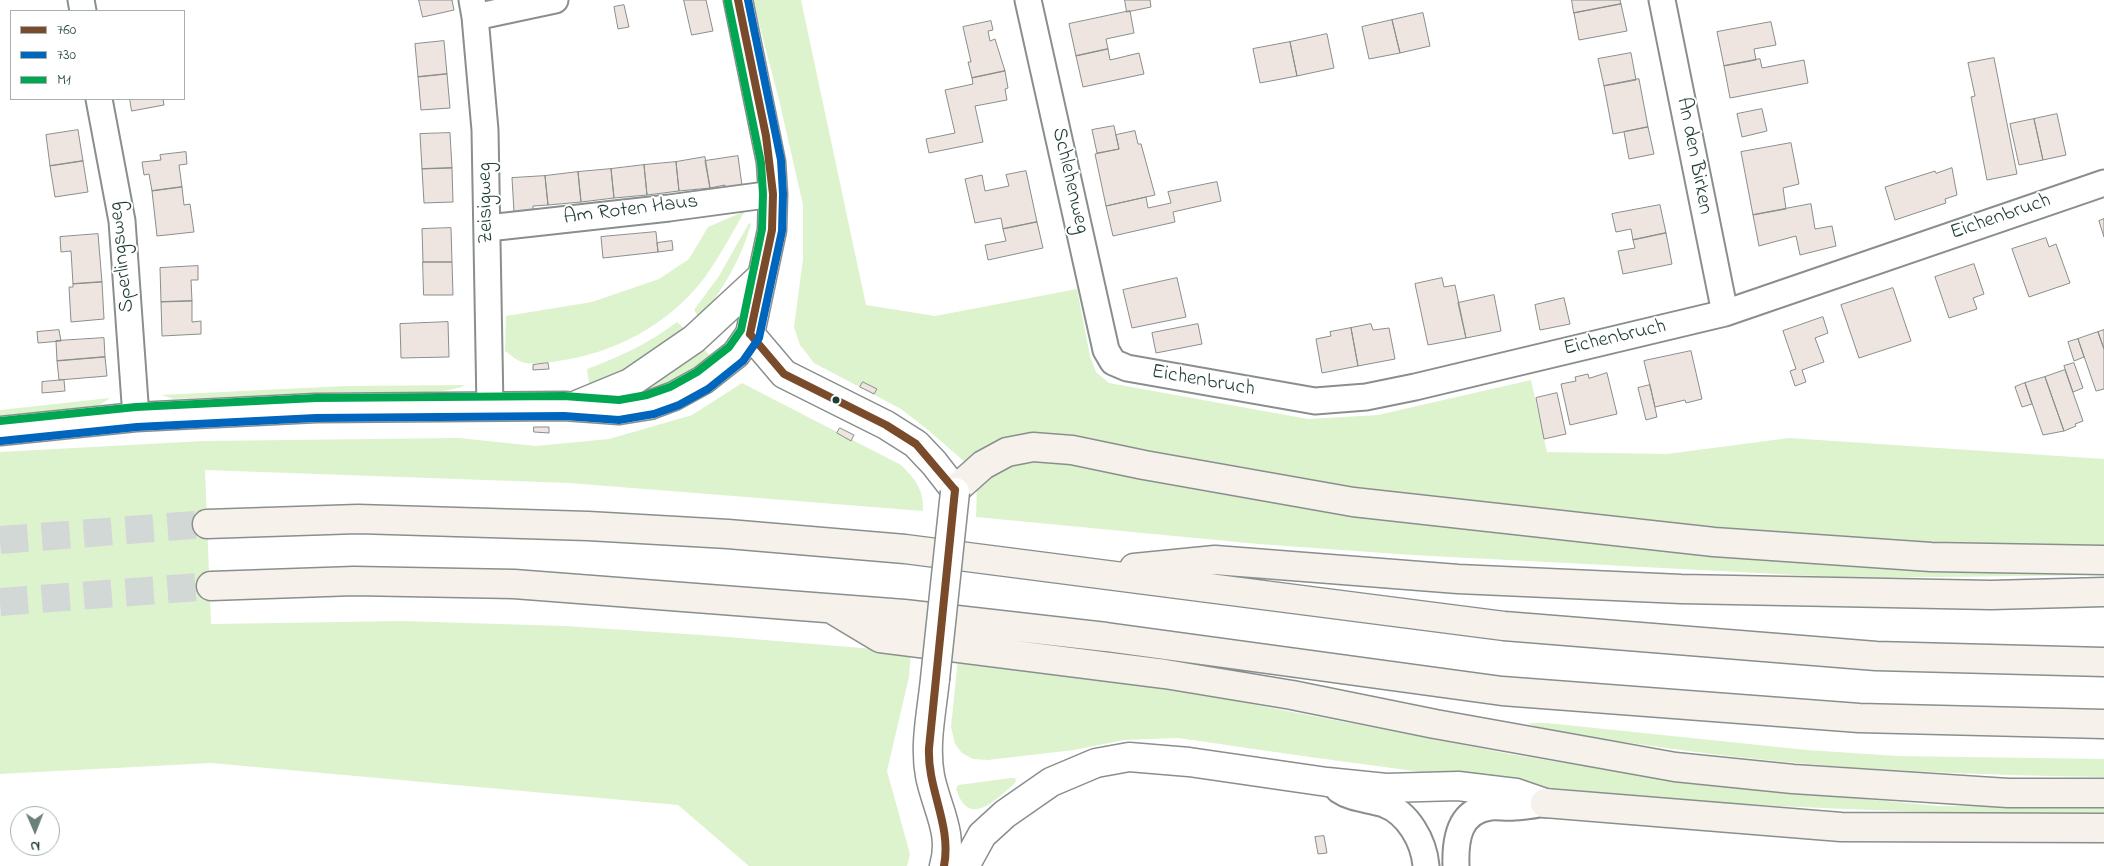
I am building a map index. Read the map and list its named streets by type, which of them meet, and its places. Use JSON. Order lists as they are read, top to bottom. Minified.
{"streets":{"street":["An den Birken","Schlehenweg","Zeisigweg","Am Roten Haus","Eichenbruch","Sperlingsweg"]},"crossings":[["An den Birken","Eichenbruch"],["Schlehenweg","Eichenbruch"],["Zeisigweg","Am Roten Haus"]],"lines":["transit line 760","transit line 730","transit line M1"],"legend":["760","730","M1"],"north":"bottom"}
